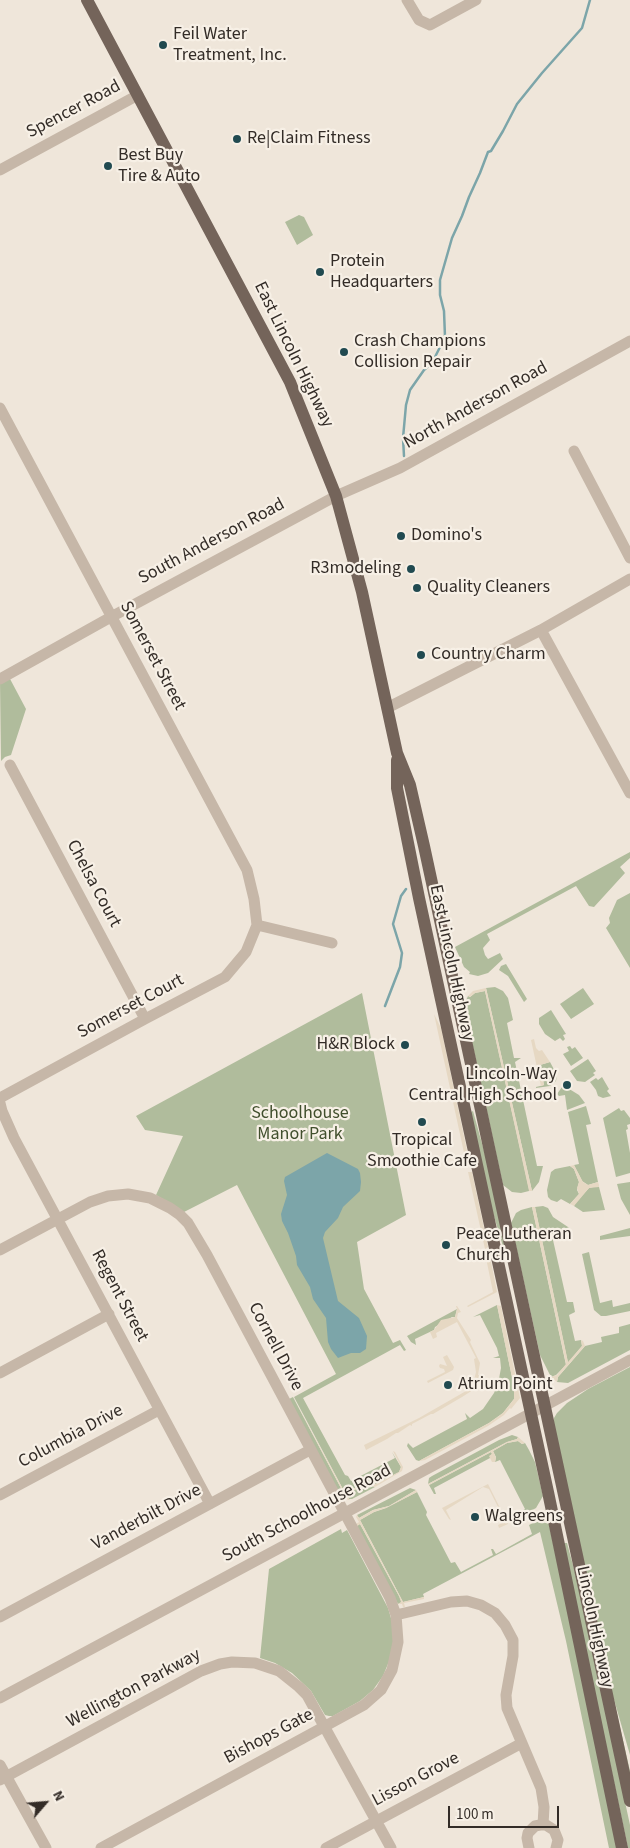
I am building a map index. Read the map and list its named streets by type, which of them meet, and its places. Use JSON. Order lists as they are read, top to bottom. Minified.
{"streets":{"main road":["East Lincoln Highway","Lincoln Highway"],"street":["Spencer Road","North Anderson Road","South Anderson Road","Somerset Street","Chelsa Court","Somerset Court","Regent Street","Cornell Drive","Columbia Drive","South Schoolhouse Road","Vanderbilt Drive","Wellington Parkway","Bishops Gate","Lisson Grove"]},"crossings":[["Spencer Road","East Lincoln Highway"],["East Lincoln Highway","North Anderson Road"],["East Lincoln Highway","South Anderson Road"],["East Lincoln Highway","South Schoolhouse Road"],["East Lincoln Highway","Lincoln Highway"],["North Anderson Road","South Anderson Road"],["South Anderson Road","Somerset Street"],["Somerset Street","Somerset Court"],["Chelsa Court","Somerset Court"],["Regent Street","Cornell Drive"],["Regent Street","Columbia Drive"],["Regent Street","Vanderbilt Drive"],["Cornell Drive","South Schoolhouse Road"],["Cornell Drive","Vanderbilt Drive"],["Cornell Drive","Bishops Gate"],["South Schoolhouse Road","Lincoln Highway"],["Wellington Parkway","Bishops Gate"],["Wellington Parkway","Lisson Grove"]],"parks":["Schoolhouse Manor Park"],"places":["Feil Water Treatment, Inc.","Re|Claim Fitness","Best Buy Tire & Auto","Protein Headquarters","Crash Champions Collision Repair","Domino's","R3modeling","Quality Cleaners","Country Charm","H&R Block","Lincoln-Way Central High School","Tropical Smoothie Cafe","Peace Lutheran Church","Atrium Point","Walgreens"],"scale_bar":"100 m","north":"top right"}
